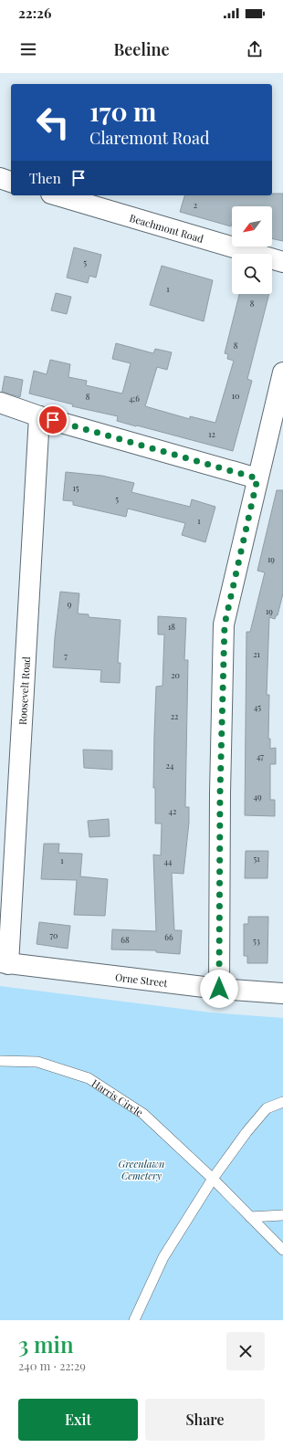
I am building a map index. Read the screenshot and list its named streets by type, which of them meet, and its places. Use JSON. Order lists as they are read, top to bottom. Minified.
{"streets":{"street":["Beachmont Road","Roosevelt Road","Orne Street"],"lane":["Harris Circle"]},"crossings":[["Roosevelt Road","Orne Street"]],"parks":["Greenlawn Cemetery"],"house_numbers":["2","5","1","8","8","10","8","4;6","12","15","5","1","19","9","19","18","21","7","20","45","22","47","24","49","42","51","1","44","70","66","68","53"],"north":"bottom left","page":{"status":"22:26","header":"Beeline","turn":["170 m","Claremont Road"],"then":"Then","heading":["3 min","240 m · 22:29"],"buttons":["Exit","Share"]}}
